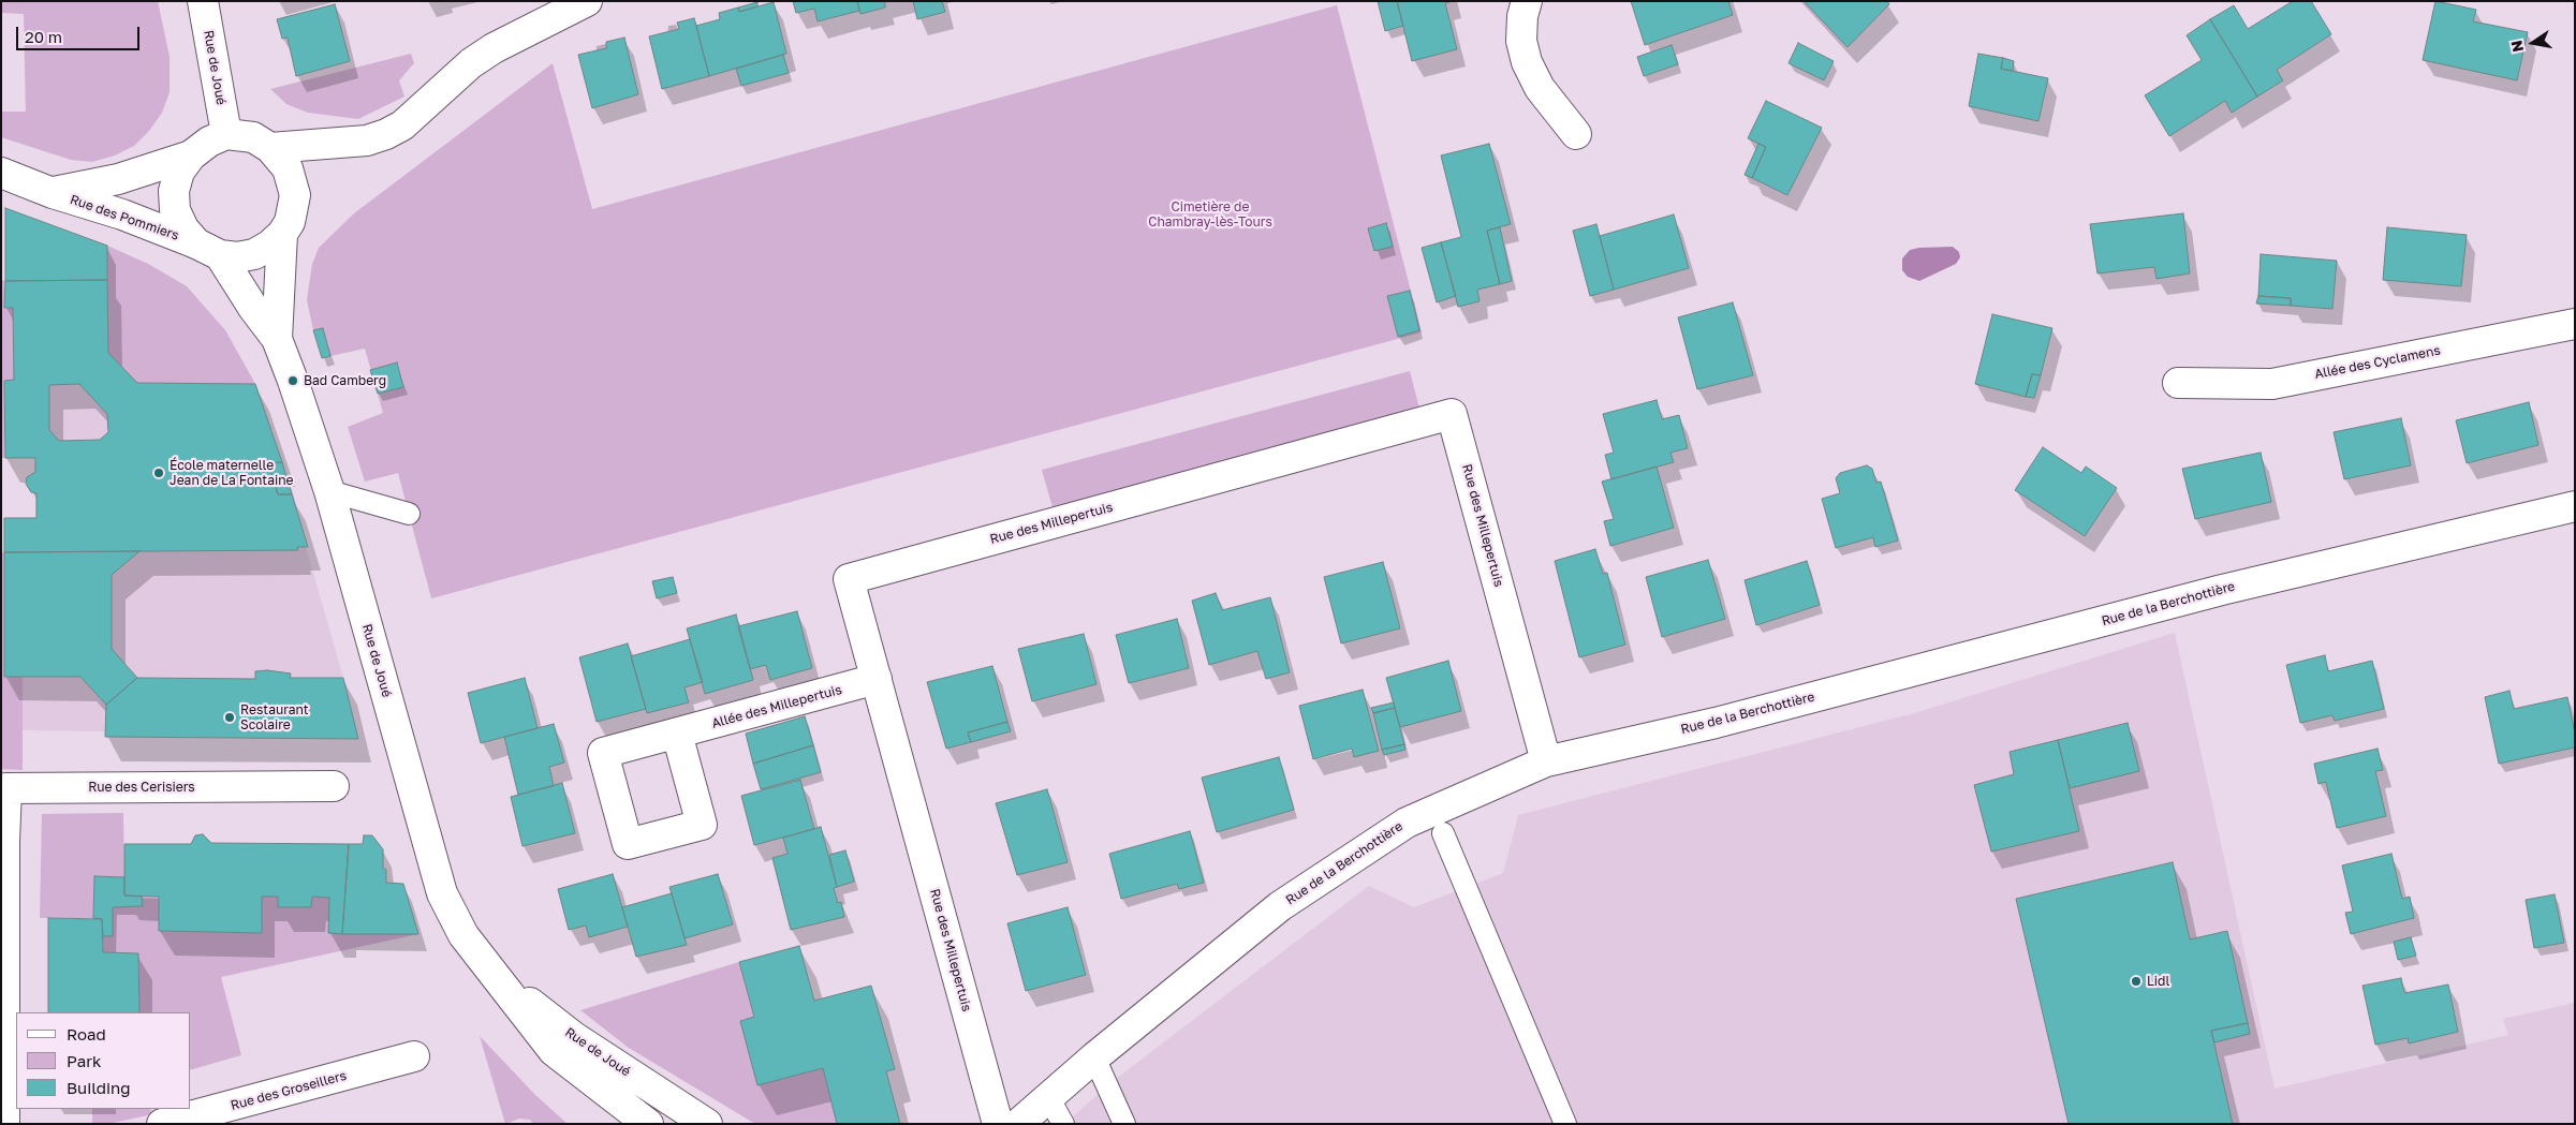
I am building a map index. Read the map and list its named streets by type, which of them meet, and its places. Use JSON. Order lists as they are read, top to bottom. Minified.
{"streets":{"street":["Rue de Joué","Rue des Pommiers","Allée des Cyclamens","Rue des Millepertuis","Rue de la Berchottière","Allée des Millepertuis","Rue des Cerisiers","Rue des Groseillers"]},"crossings":[["Rue de Joué","Rue des Pommiers"],["Rue des Millepertuis","Rue de la Berchottière"],["Rue des Millepertuis","Allée des Millepertuis"]],"parks":["Cimetière de Chambray-lès-Tours"],"places":["Bad Camberg","École maternelle Jean de La Fontaine","Restaurant Scolaire","Lidl"],"legend":["Road","Park","Building"],"scale_bar":"20 m","north":"left"}
